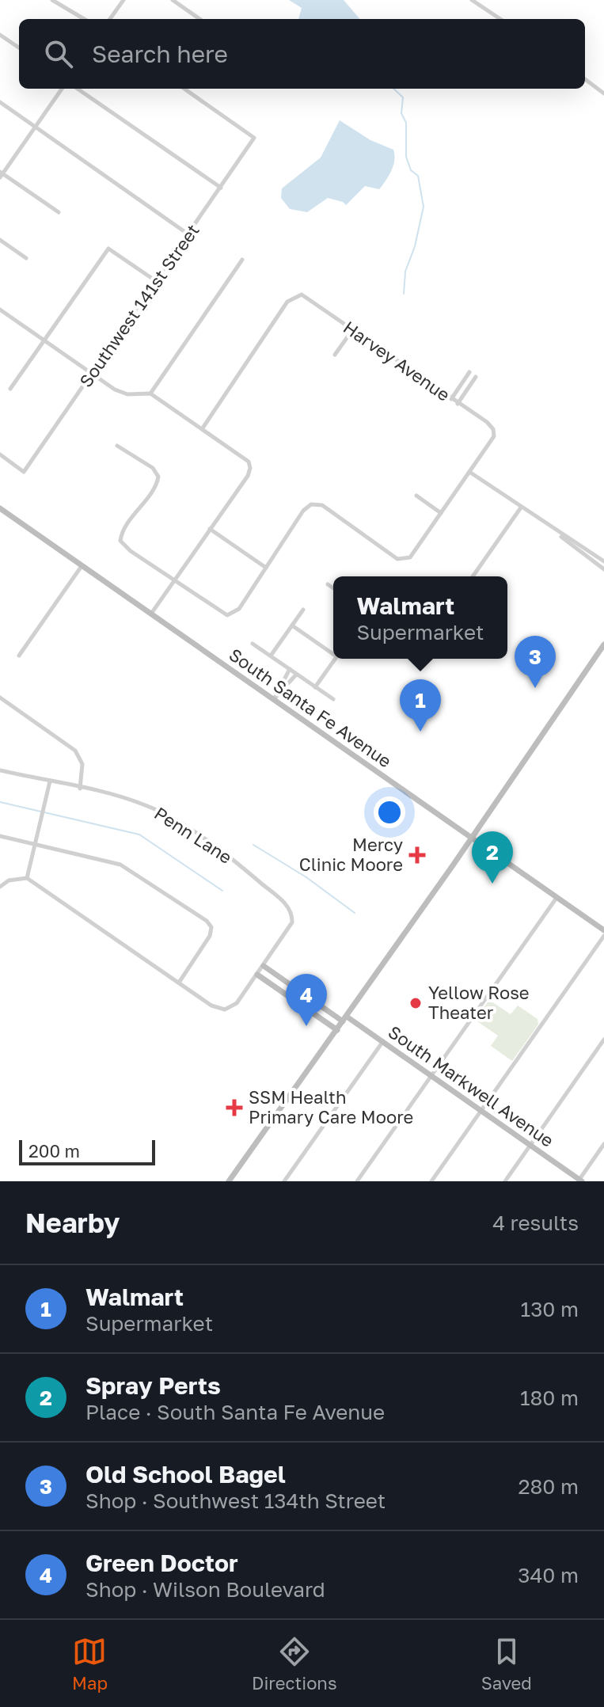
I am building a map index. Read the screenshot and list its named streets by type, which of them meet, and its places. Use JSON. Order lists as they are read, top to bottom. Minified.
{"streets":{"main road":["South Santa Fe Avenue","South Markwell Avenue"],"street":["Southwest 141st Street","Harvey Avenue","Penn Lane"]},"crossings":[["Penn Lane","South Markwell Avenue"]],"places":{"health":["Mercy Clinic Moore","SSM Health Primary Care Moore"],"other":["Yellow Rose Theater"]},"scale_bar":"200 m","page":{"search":"Search here","popup":["Walmart","Supermarket"],"pins":["3","1","2","4"],"scale":"200 m","heading":["Nearby","4 results"],"list":[{"mark":"1","name":"Walmart","note":"Supermarket","value":"130 m"},{"mark":"2","name":"Spray Perts","note":"Place · South Santa Fe Avenue","value":"180 m"},{"mark":"3","name":"Old School Bagel","note":"Shop · Southwest 134th Street","value":"280 m"},{"mark":"4","name":"Green Doctor","note":"Shop · Wilson Boulevard","value":"340 m"}],"nav":["Map","Directions","Saved"]}}
